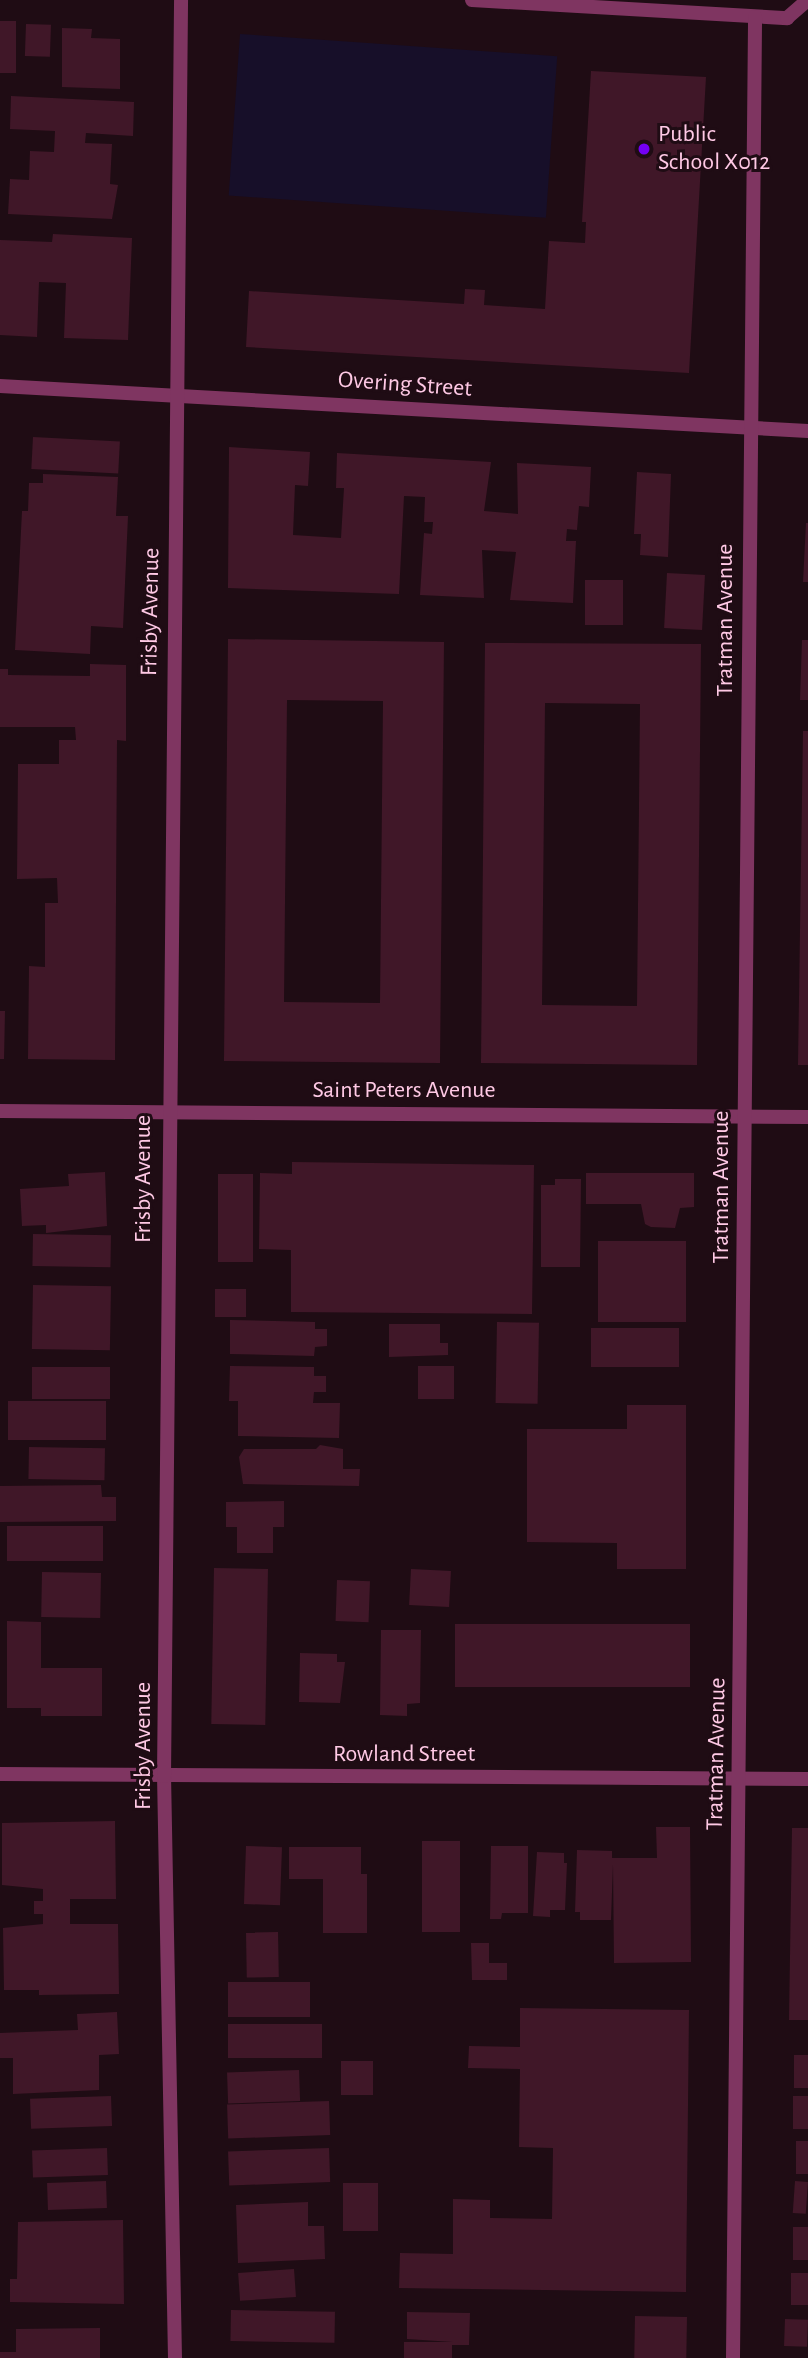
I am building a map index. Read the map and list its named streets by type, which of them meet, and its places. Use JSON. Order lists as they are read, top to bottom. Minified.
{"streets":{"street":["Overing Street","Frisby Avenue","Tratman Avenue","Saint Peters Avenue","Rowland Street"]},"crossings":[["Overing Street","Frisby Avenue"],["Overing Street","Tratman Avenue"],["Frisby Avenue","Saint Peters Avenue"],["Frisby Avenue","Rowland Street"],["Tratman Avenue","Saint Peters Avenue"],["Tratman Avenue","Rowland Street"]],"places":["Public School X012"]}
